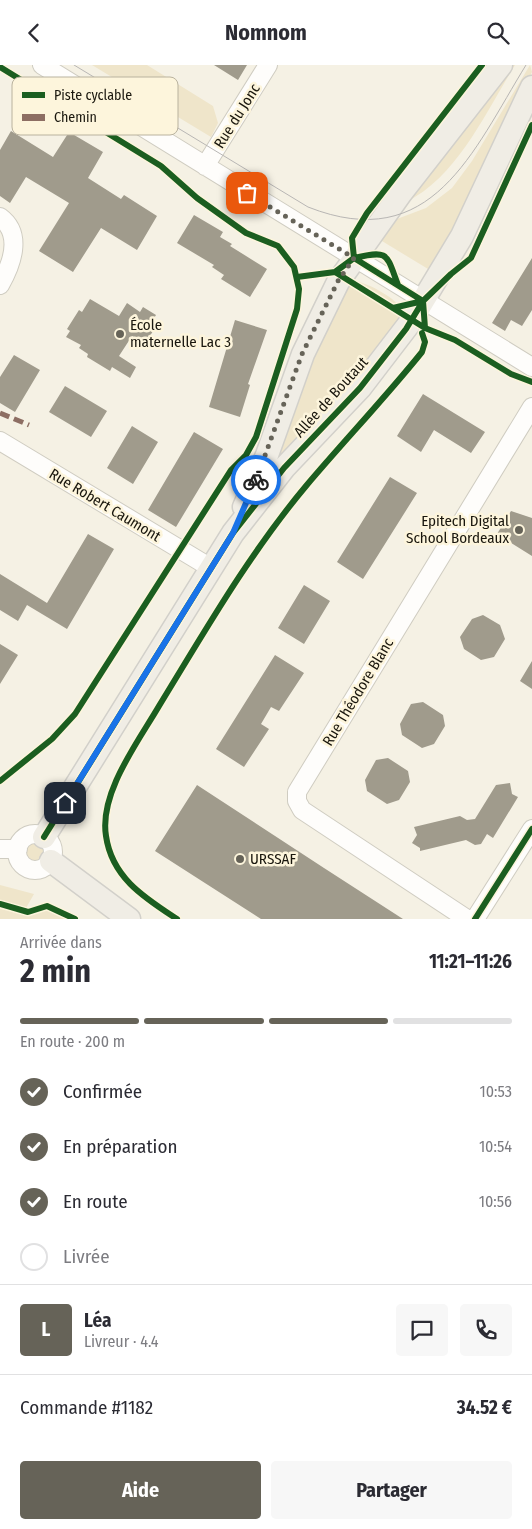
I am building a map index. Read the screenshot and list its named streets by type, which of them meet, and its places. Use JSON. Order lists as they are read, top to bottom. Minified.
{"streets":{"main road":["Allée de Boutaut"],"street":["Rue du Jonc","Rue Robert Caumont","Rue Théodore Blanc"]},"crossings":[["Allée de Boutaut","Rue Robert Caumont"]],"places":["École maternelle Lac 3","Epitech Digital School Bordeaux","URSSAF"],"legend":["Piste cyclable","Chemin"],"page":{"header":"Nomnom","heading":["2 min","Arrivée dans","11:21–11:26"],"panel":["Léa","Livreur · 4.4","Commande #1182","34.52 €"],"bar":"En route · 200 m","list":[["Confirmée","10:53"],["En préparation","10:54"],["En route","10:56"],"Livrée"],"round":"L","buttons":["Aide","Partager"]}}
